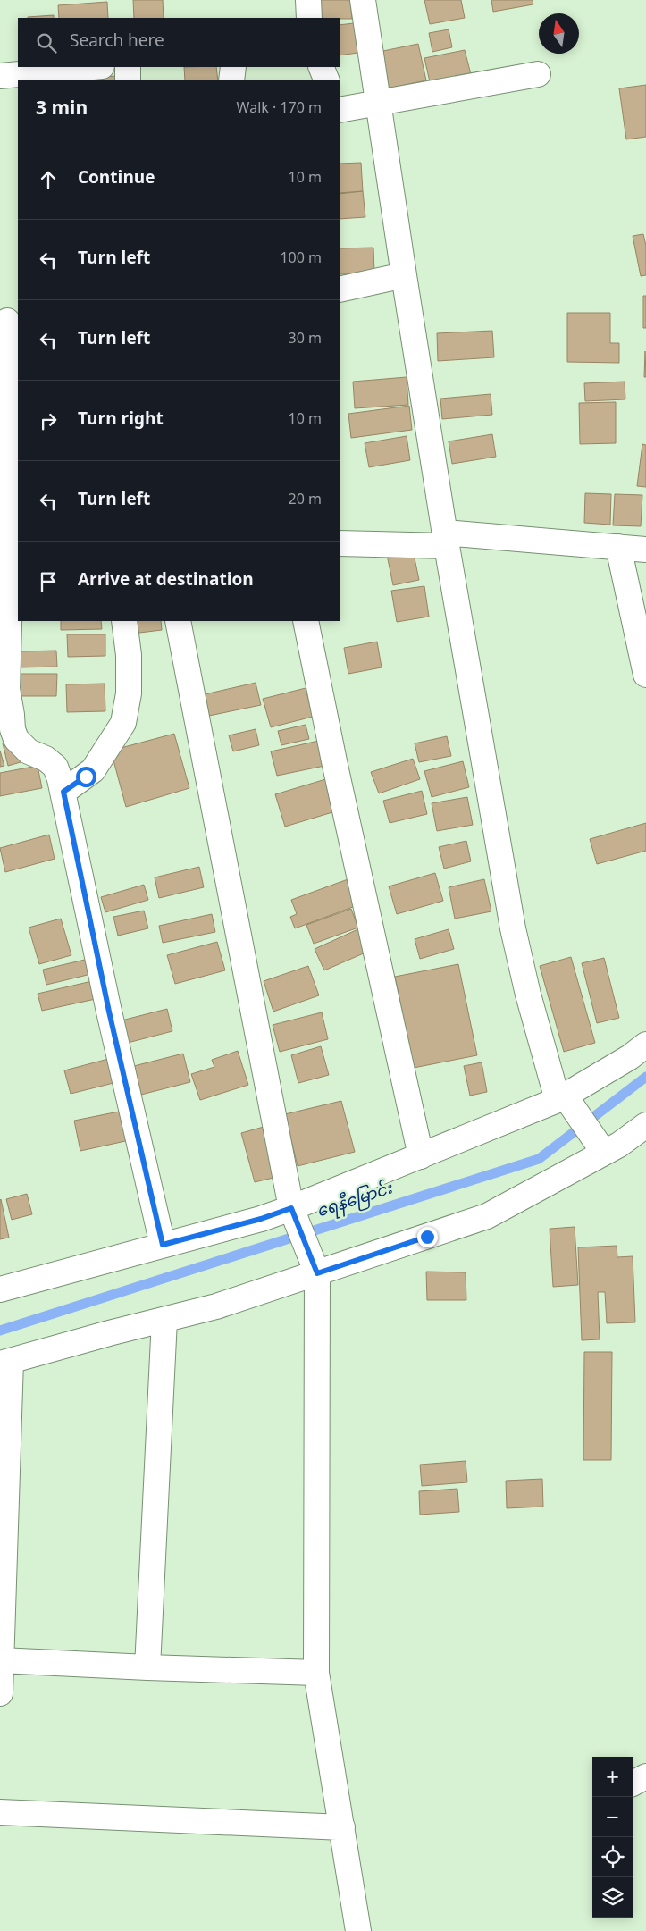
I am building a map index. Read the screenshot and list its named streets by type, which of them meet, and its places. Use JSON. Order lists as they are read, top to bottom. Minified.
{"water":["ရေနီမြောင်း"],"north":"top","page":{"search":"Search here","heading":["3 min","Walk · 170 m"],"list":[["Continue","10 m"],["Turn left","100 m"],["Turn left","30 m"],["Turn right","10 m"],["Turn left","20 m"],"Arrive at destination"],"map_buttons":["+","−"]}}
